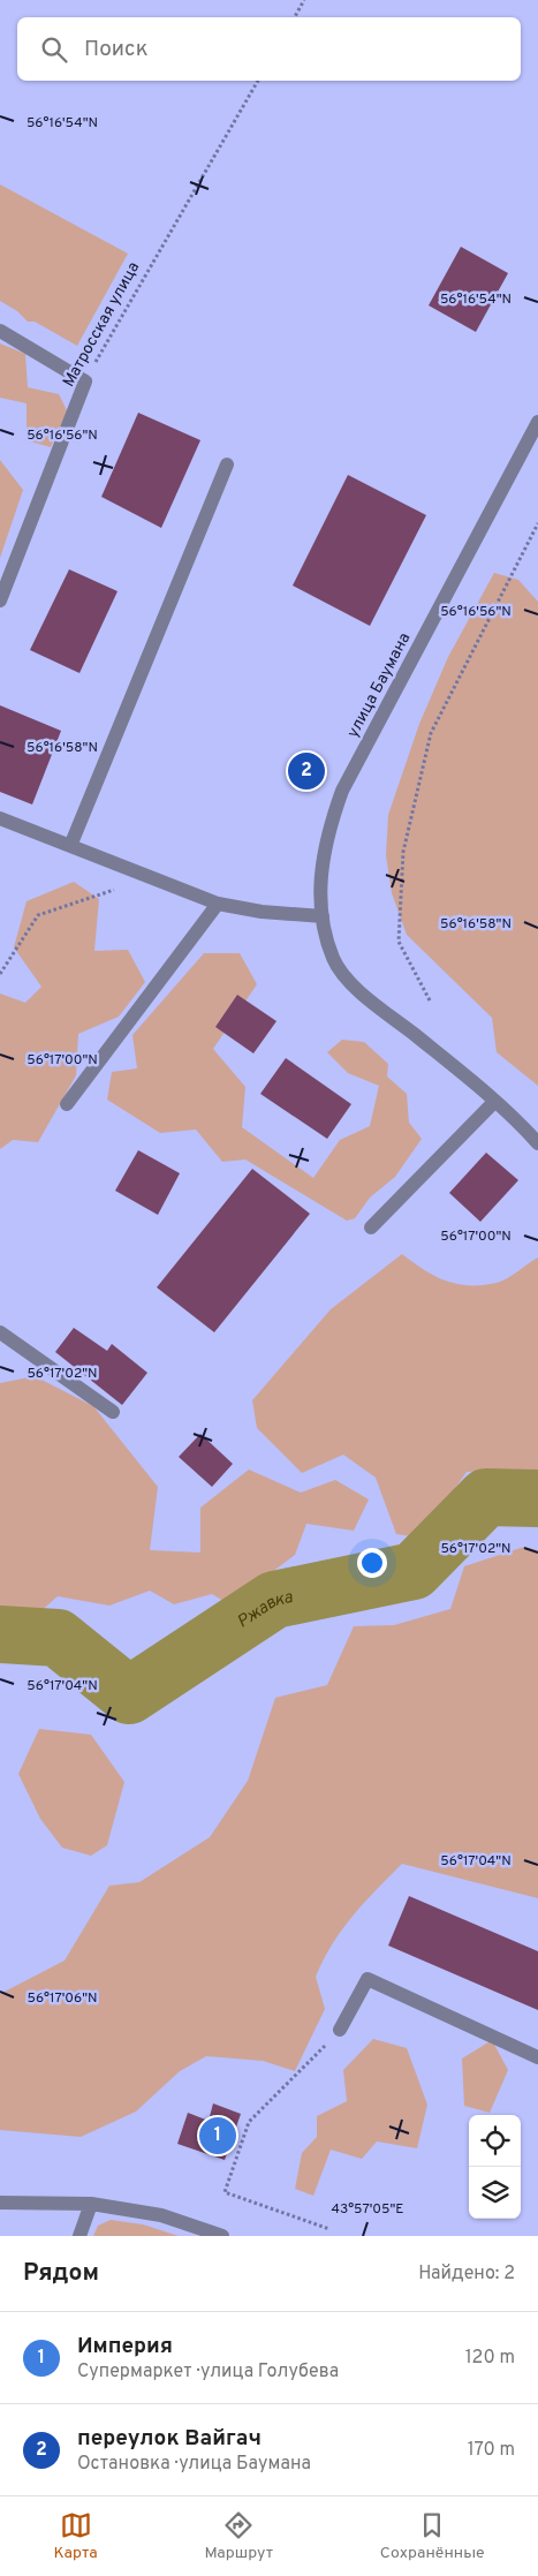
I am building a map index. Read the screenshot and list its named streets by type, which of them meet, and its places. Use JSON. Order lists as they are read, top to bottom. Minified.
{"streets":{"street":["Матросская улица","улица Баумана"]},"water":["Ржавка"],"page":{"search":"Поиск","pins":["2","1"],"heading":["Рядом","Найдено: 2"],"list":[{"mark":"1","name":"Империя","note":"Супермаркет · улица Голубева","value":"120 m"},{"mark":"2","name":"переулок Вайгач","note":"Остановка · улица Баумана","value":"170 m"}],"nav":["Карта","Маршрут","Сохранённые"]},"coordinates":["56°16'54\"N","56°16'56\"N","56°16'58\"N","56°17'00\"N","56°17'02\"N","56°17'04\"N","56°17'06\"N","43°57'05\"E"]}
